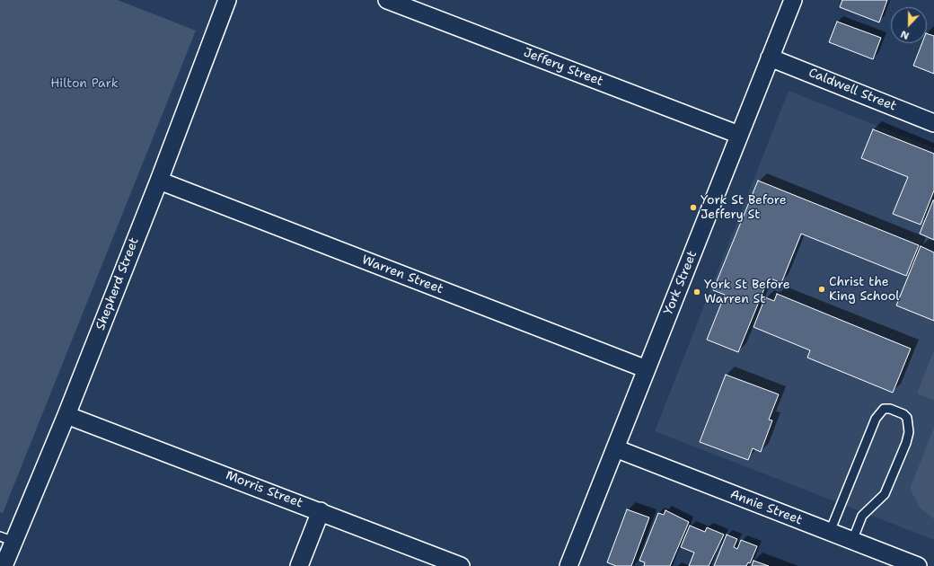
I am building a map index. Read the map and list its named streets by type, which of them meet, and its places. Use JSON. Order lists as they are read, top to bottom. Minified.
{"streets":{"street":["Jeffery Street","Caldwell Street","Warren Street","York Street","Shepherd Street","Morris Street","Annie Street"]},"crossings":[["Jeffery Street","York Street"],["Caldwell Street","York Street"],["Warren Street","York Street"],["Warren Street","Shepherd Street"],["York Street","Annie Street"],["Shepherd Street","Morris Street"]],"parks":["Hilton Park"],"places":["York St Before Jeffery St","Christ the King School","York St Before Warren St"],"north":"bottom"}
